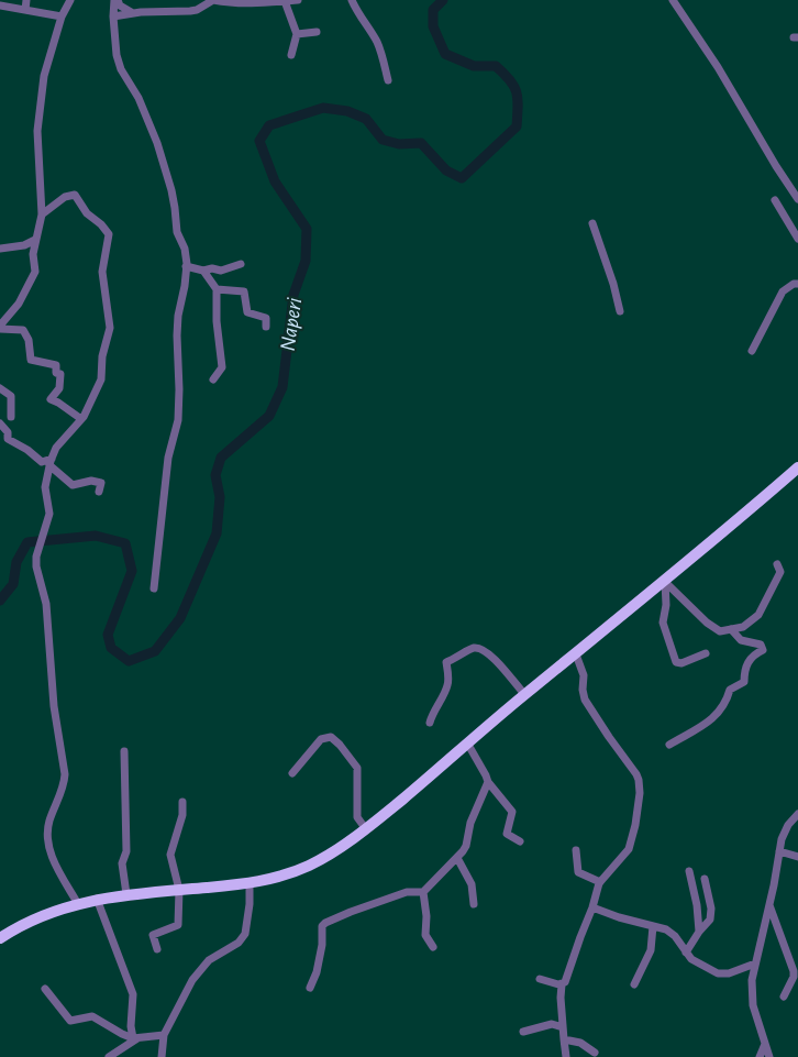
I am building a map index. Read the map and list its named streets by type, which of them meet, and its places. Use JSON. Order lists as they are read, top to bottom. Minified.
{"water":["Naperi"]}
